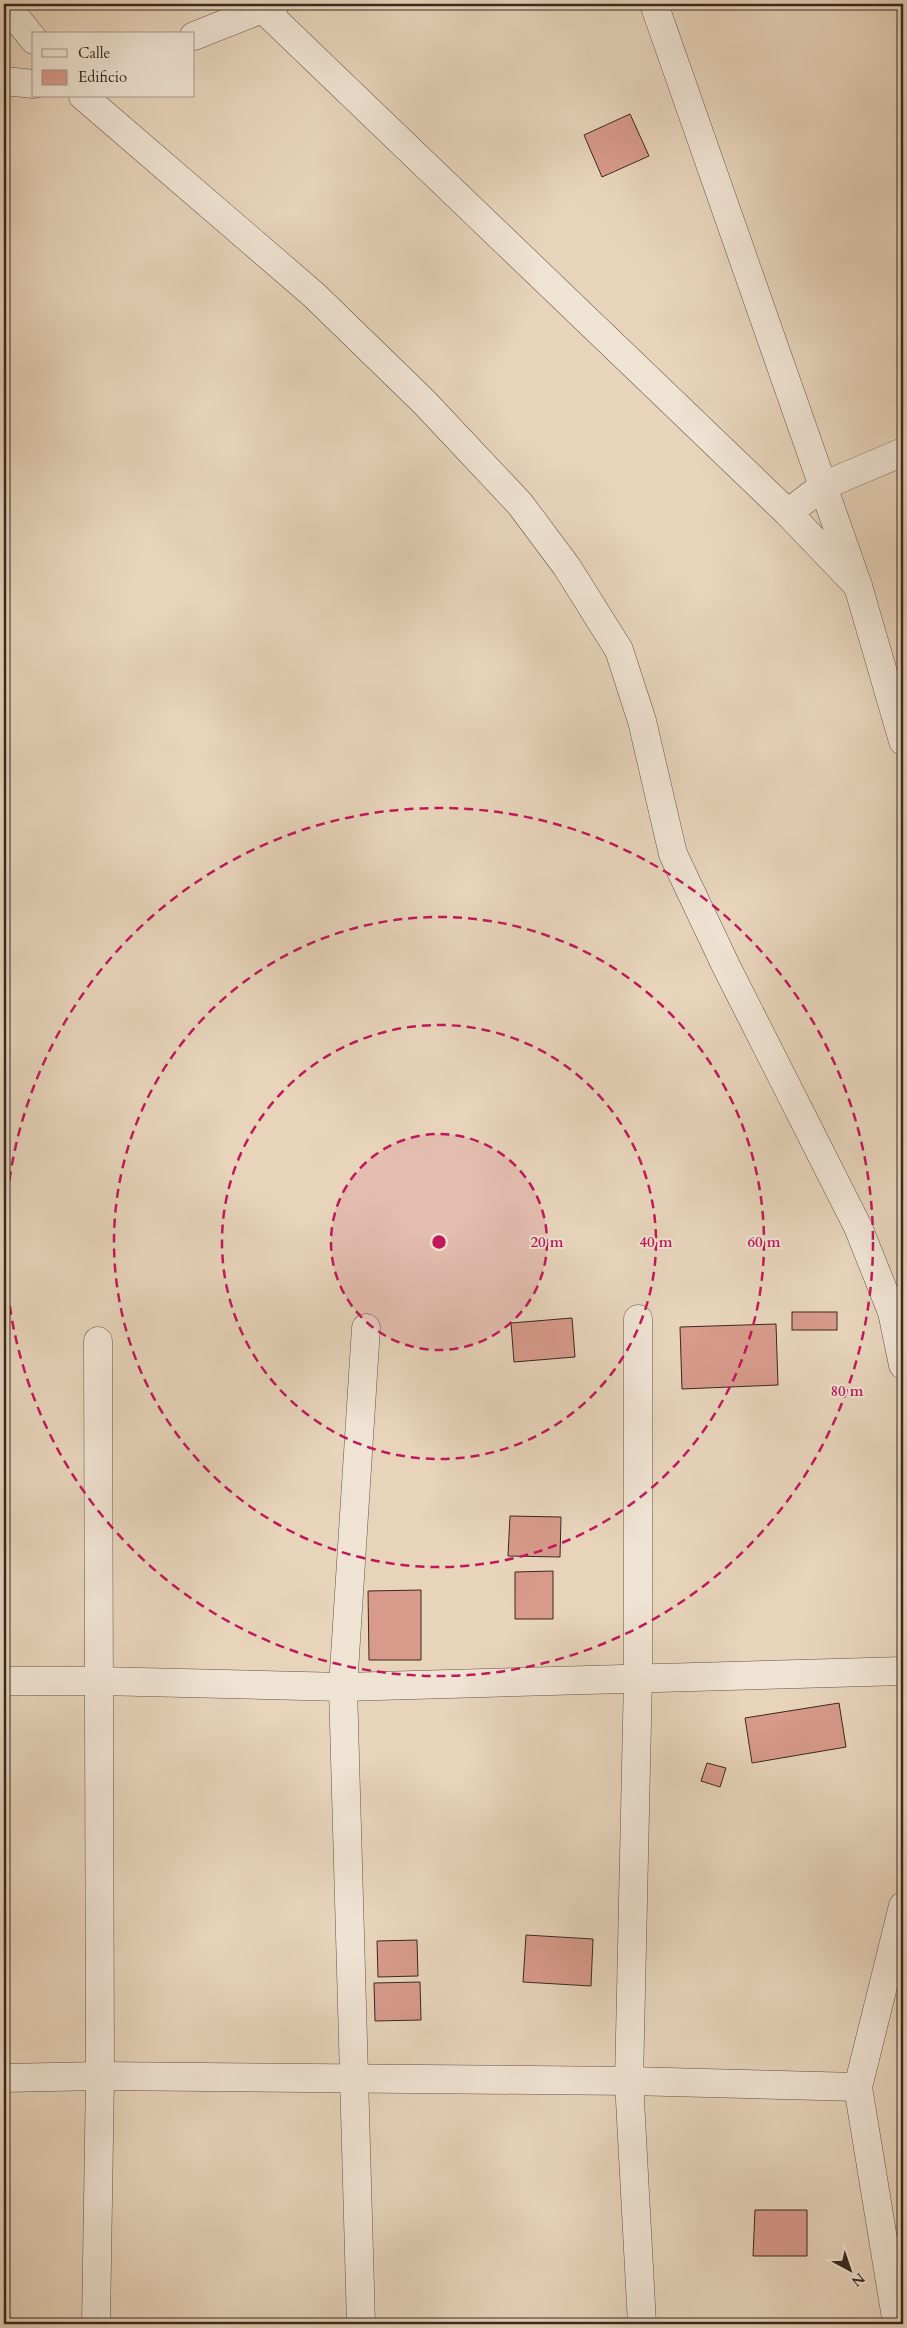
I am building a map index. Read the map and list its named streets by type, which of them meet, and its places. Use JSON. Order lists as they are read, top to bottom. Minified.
{"legend":["Calle","Edificio"],"north":"bottom right","rings":["20 m","40 m","60 m","80 m"]}
